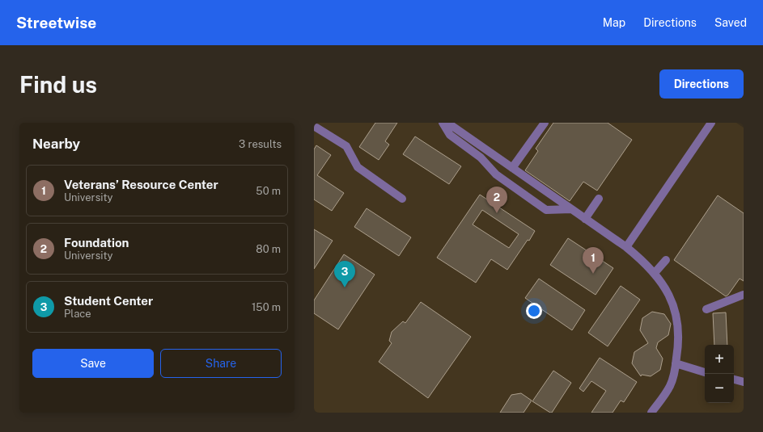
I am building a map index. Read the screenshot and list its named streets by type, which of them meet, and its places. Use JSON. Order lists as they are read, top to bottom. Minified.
{"page":{"header":"Streetwise","nav":["Map","Directions","Saved"],"buttons":["Directions",["Save","Share"]],"title":"Find us","heading":["Nearby","3 results"],"list":[{"mark":"1","name":"Veterans’ Resource Center","note":"University","value":"50 m"},{"mark":"2","name":"Foundation","note":"University","value":"80 m"},{"mark":"3","name":"Student Center","note":"Place","value":"150 m"}],"pins":["2","1","3"],"map_buttons":["+","−"]}}
